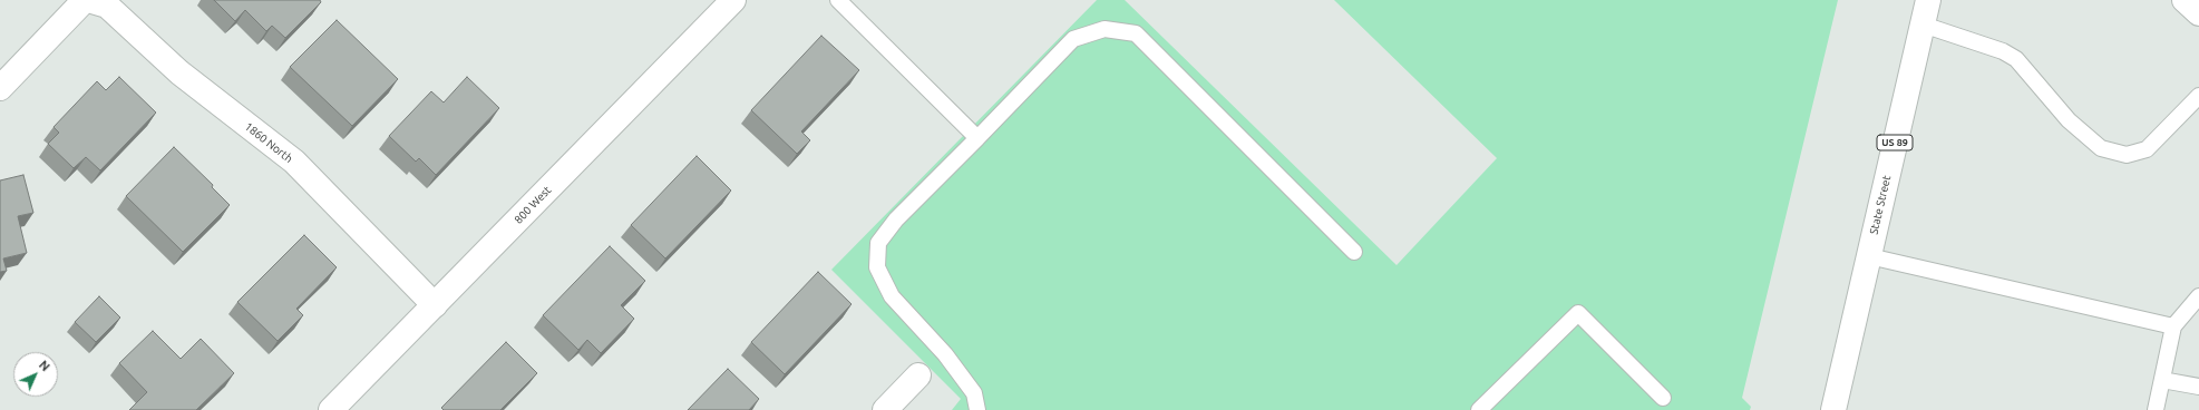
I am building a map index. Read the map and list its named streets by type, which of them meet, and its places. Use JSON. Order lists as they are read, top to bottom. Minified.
{"streets":{"street":["1860 North","US 89","800 West","State Street"]},"crossings":[["1860 North","800 West"]],"north":"top right"}
